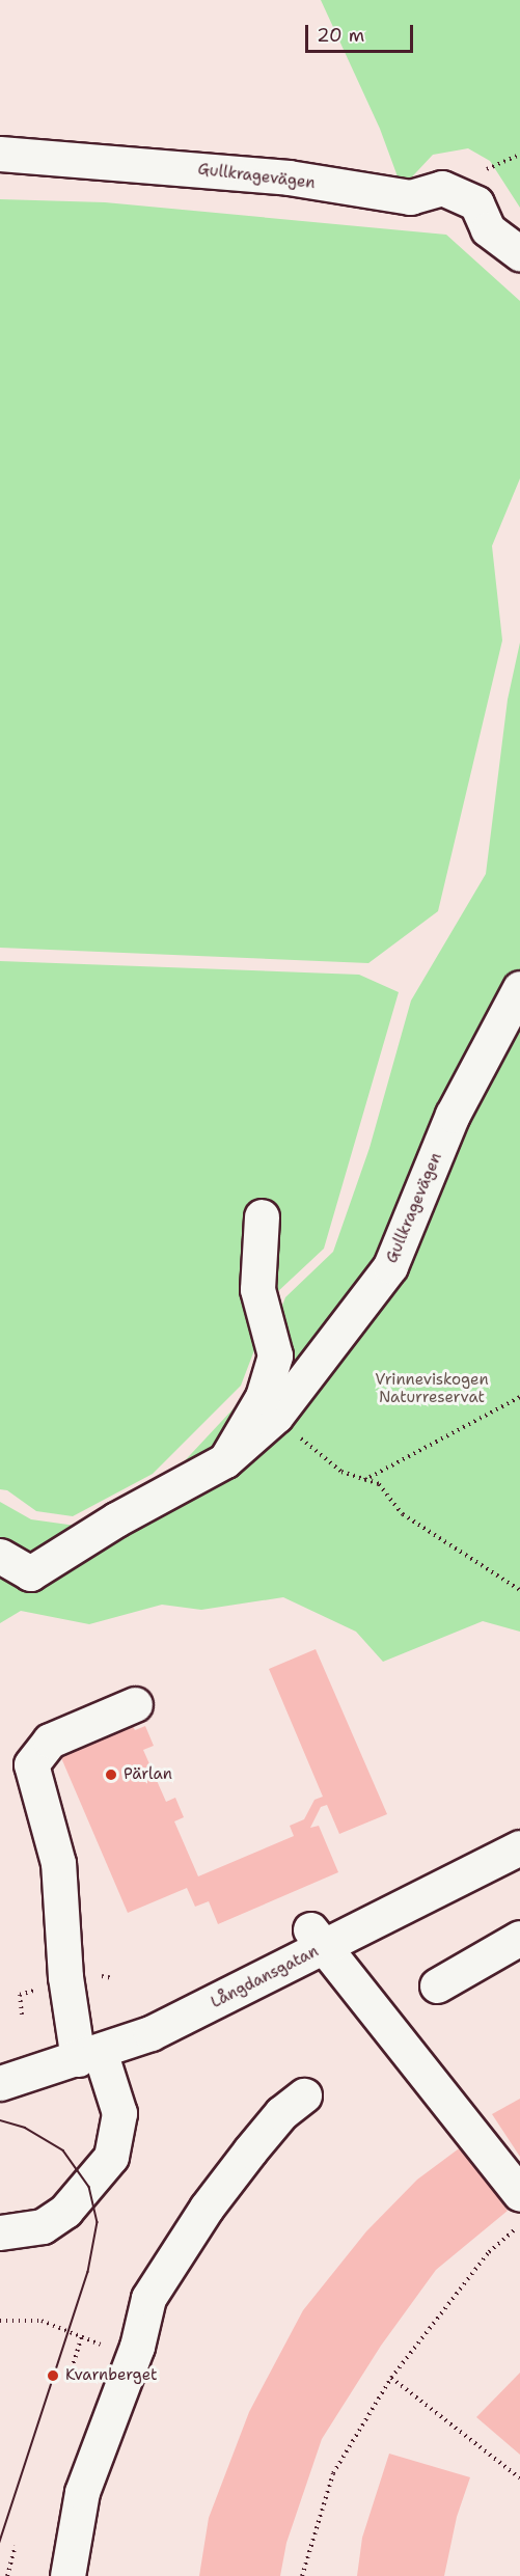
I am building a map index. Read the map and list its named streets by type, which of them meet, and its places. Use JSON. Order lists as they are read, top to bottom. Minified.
{"streets":{"street":["Gullkragevägen","Långdansgatan"]},"parks":["Vrinneviskogen Naturreservat"],"places":["Pärlan","Kvarnberget"],"scale_bar":"20 m"}
